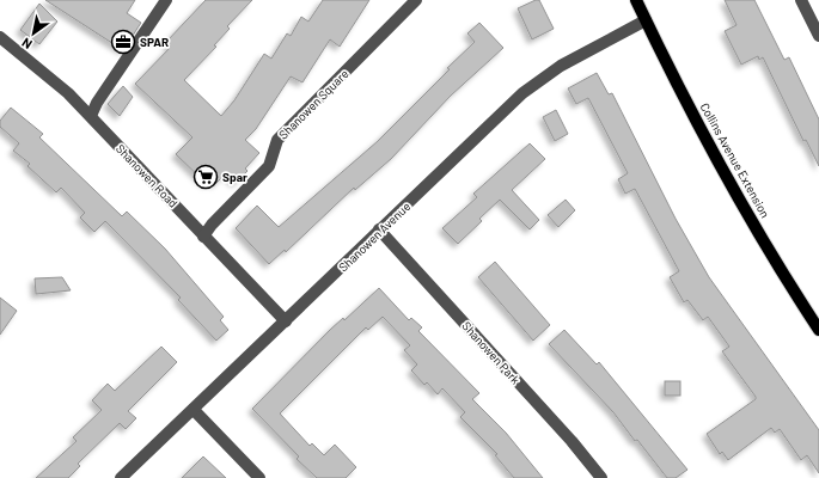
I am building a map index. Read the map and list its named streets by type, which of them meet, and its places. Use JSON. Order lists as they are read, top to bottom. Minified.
{"streets":{"main road":["Collins Avenue Extension"],"street":["Shanowen Square","Shanowen Road","Shanowen Avenue","Shanowen Park"]},"crossings":[["Shanowen Square","Shanowen Road"],["Collins Avenue Extension","Shanowen Avenue"],["Shanowen Road","Shanowen Avenue"],["Shanowen Avenue","Shanowen Park"]],"places":{"office":["SPAR"],"supermarket":["Spar"]},"north":"bottom left"}
